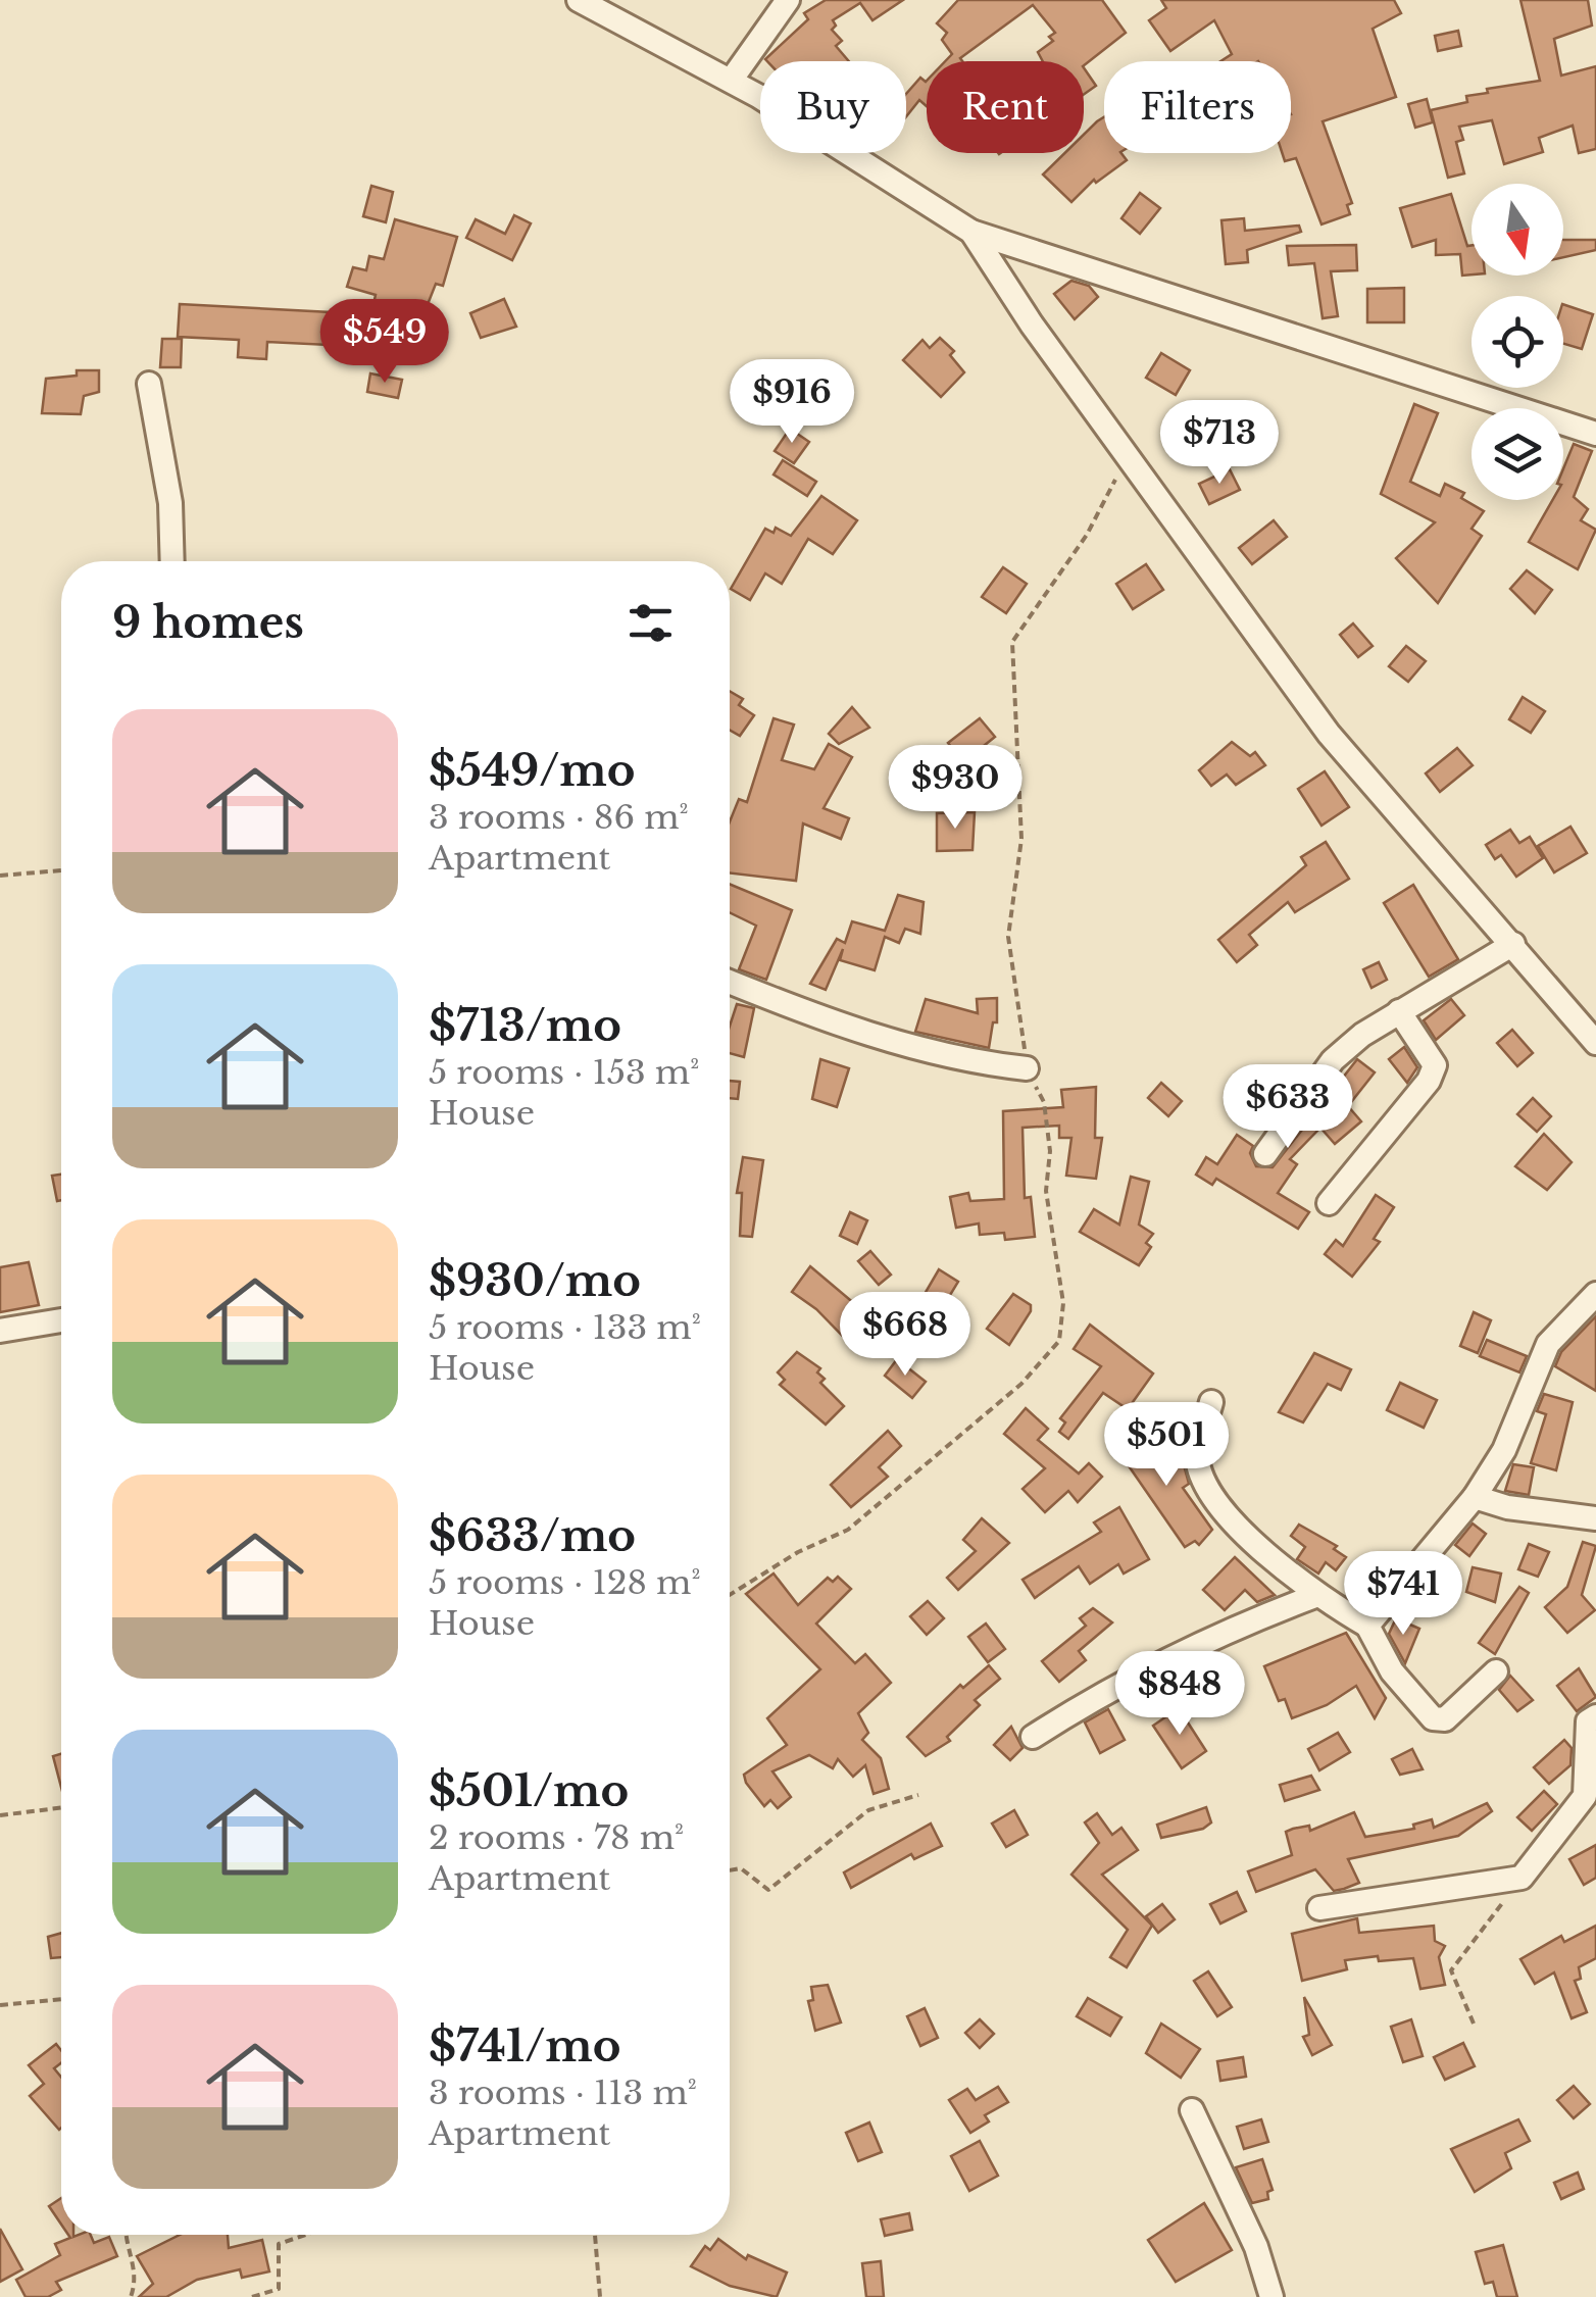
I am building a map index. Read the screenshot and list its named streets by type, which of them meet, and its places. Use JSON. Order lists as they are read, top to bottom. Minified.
{"north":"bottom","page":{"chip":["Buy","Rent","Filters"],"price":["$549","$916","$713","$930","$633","$668","$501","$741","$848"],"heading":"9 homes","list":[{"name":"$549/mo","note":"3 rooms · 86 m² · Apartment"},{"name":"$713/mo","note":"5 rooms · 153 m² · House"},{"name":"$930/mo","note":"5 rooms · 133 m² · House"},{"name":"$633/mo","note":"5 rooms · 128 m² · House"},{"name":"$501/mo","note":"2 rooms · 78 m² · Apartment"},{"name":"$741/mo","note":"3 rooms · 113 m² · Apartment"}]}}
